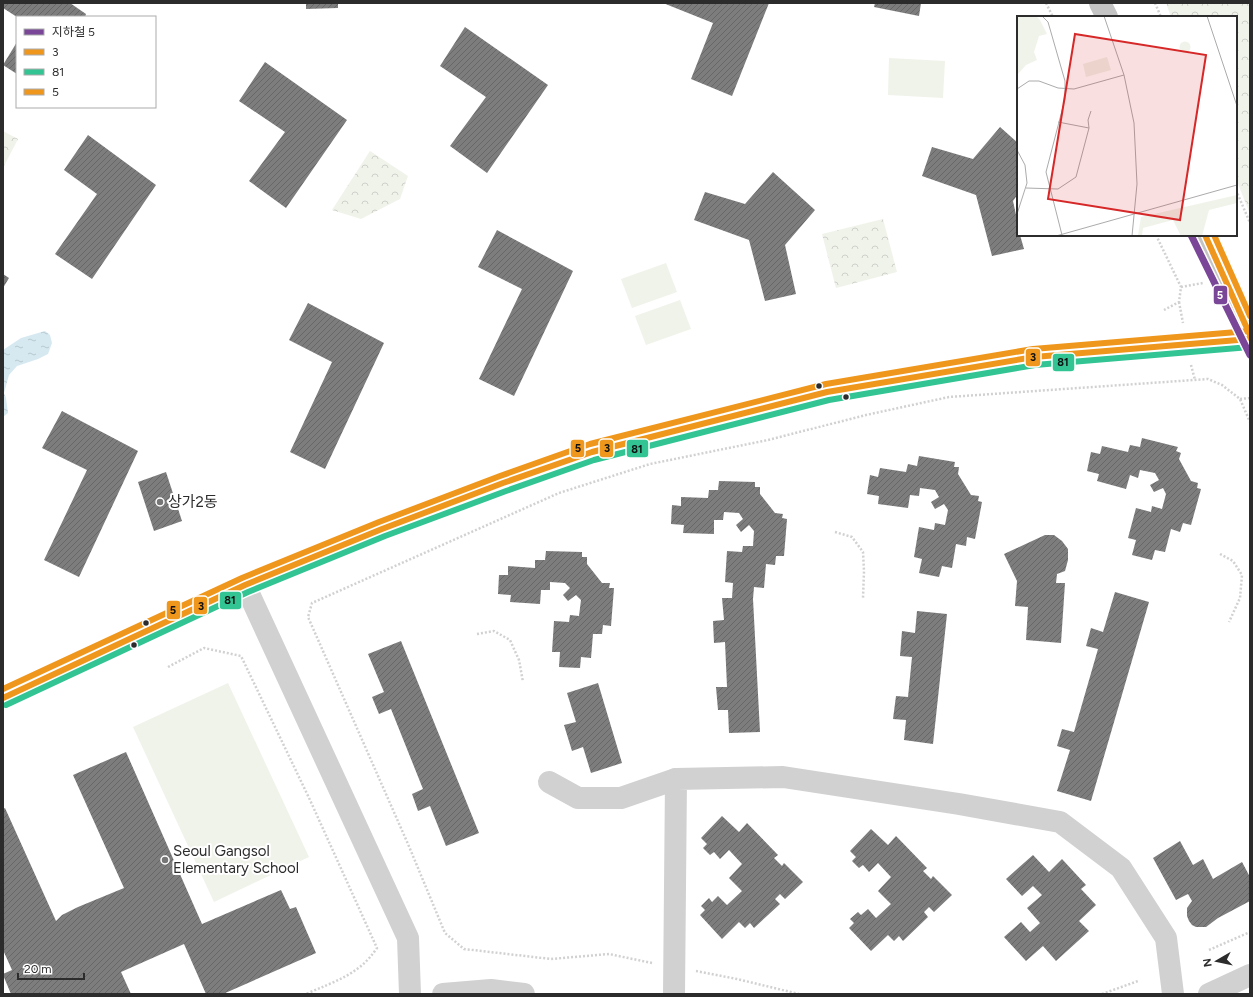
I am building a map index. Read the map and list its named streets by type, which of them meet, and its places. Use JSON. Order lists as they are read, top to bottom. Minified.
{"places":["상가2동","Seoul Gangsol Elementary School"],"lines":["metro line 5","transit line 3","transit line 5","transit line 81"],"legend":["지하철 5","3","81","5"],"scale_bar":"20 m","north":"left"}
